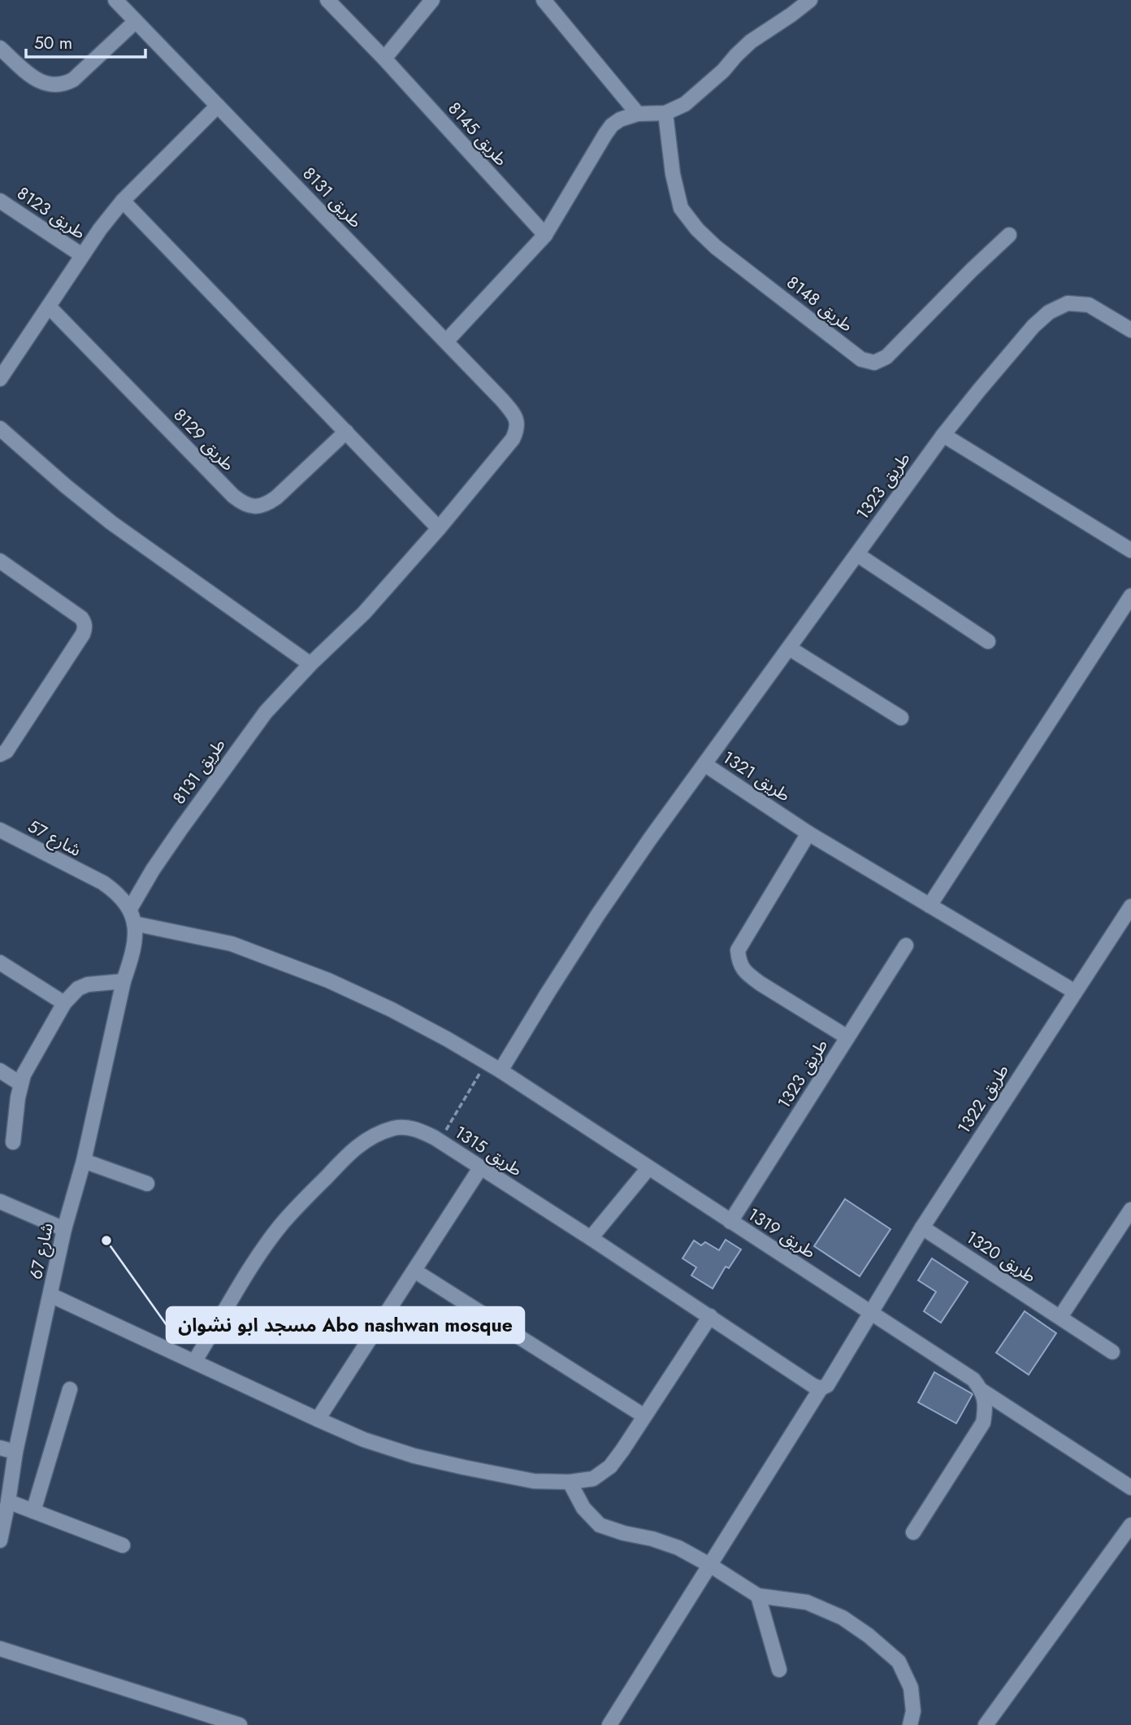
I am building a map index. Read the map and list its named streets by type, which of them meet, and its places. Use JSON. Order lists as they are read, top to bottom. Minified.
{"streets":{"street":["طريق 8145","طريق 8131","طريق 8123","طريق 8148","طريق 8129","طريق 1323","طريق 1321","شارع 57","طريق 1322","طريق 1315","طريق 1319","شارع 67","طريق 1320"]},"crossings":[["طريق 8131","شارع 67"],["طريق 1323","طريق 1321"],["طريق 1323","طريق 1319"],["طريق 1321","طريق 1322"],["طريق 1321","طريق 1319"],["شارع 57","شارع 67"],["طريق 1322","طريق 1315"],["طريق 1322","طريق 1319"],["طريق 1322","طريق 1320"],["طريق 1319","شارع 67"]],"places":["مسجد ابو نشوان Abo nashwan mosque"],"scale_bar":"50 m"}
